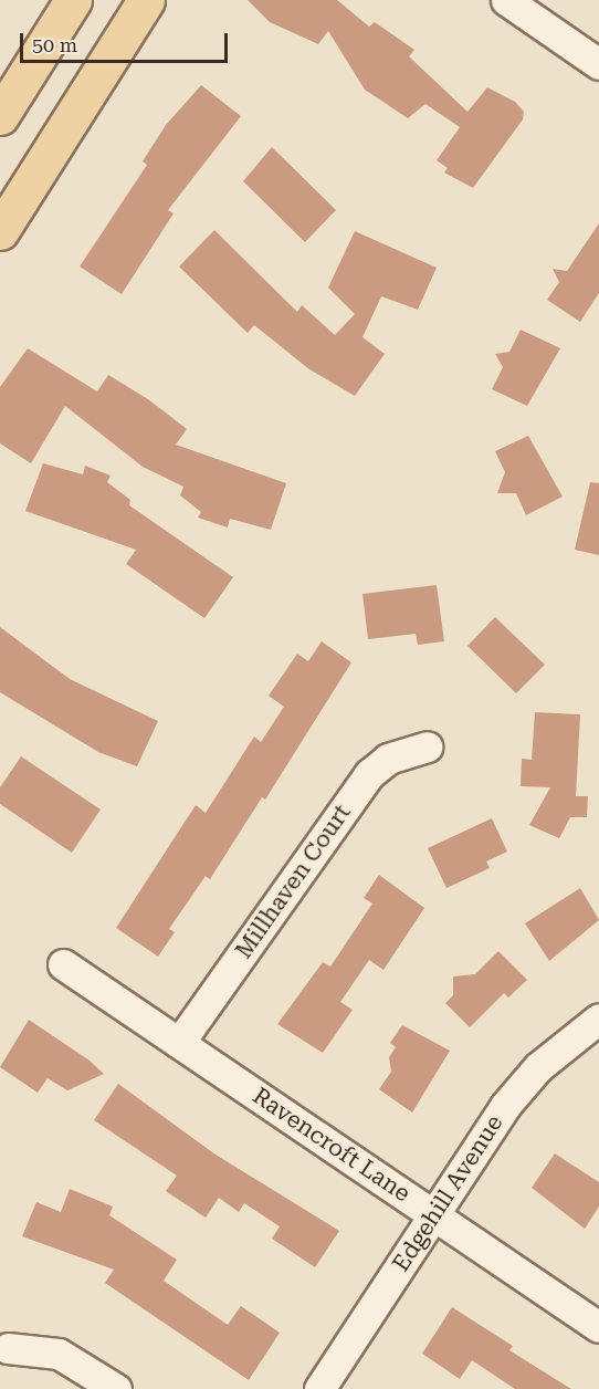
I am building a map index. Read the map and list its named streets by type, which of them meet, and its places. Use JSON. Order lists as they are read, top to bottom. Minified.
{"streets":{"street":["Millhaven Court","Ravencroft Lane","Edgehill Avenue"]},"crossings":[["Millhaven Court","Ravencroft Lane"],["Ravencroft Lane","Edgehill Avenue"]],"scale_bar":"50 m"}
